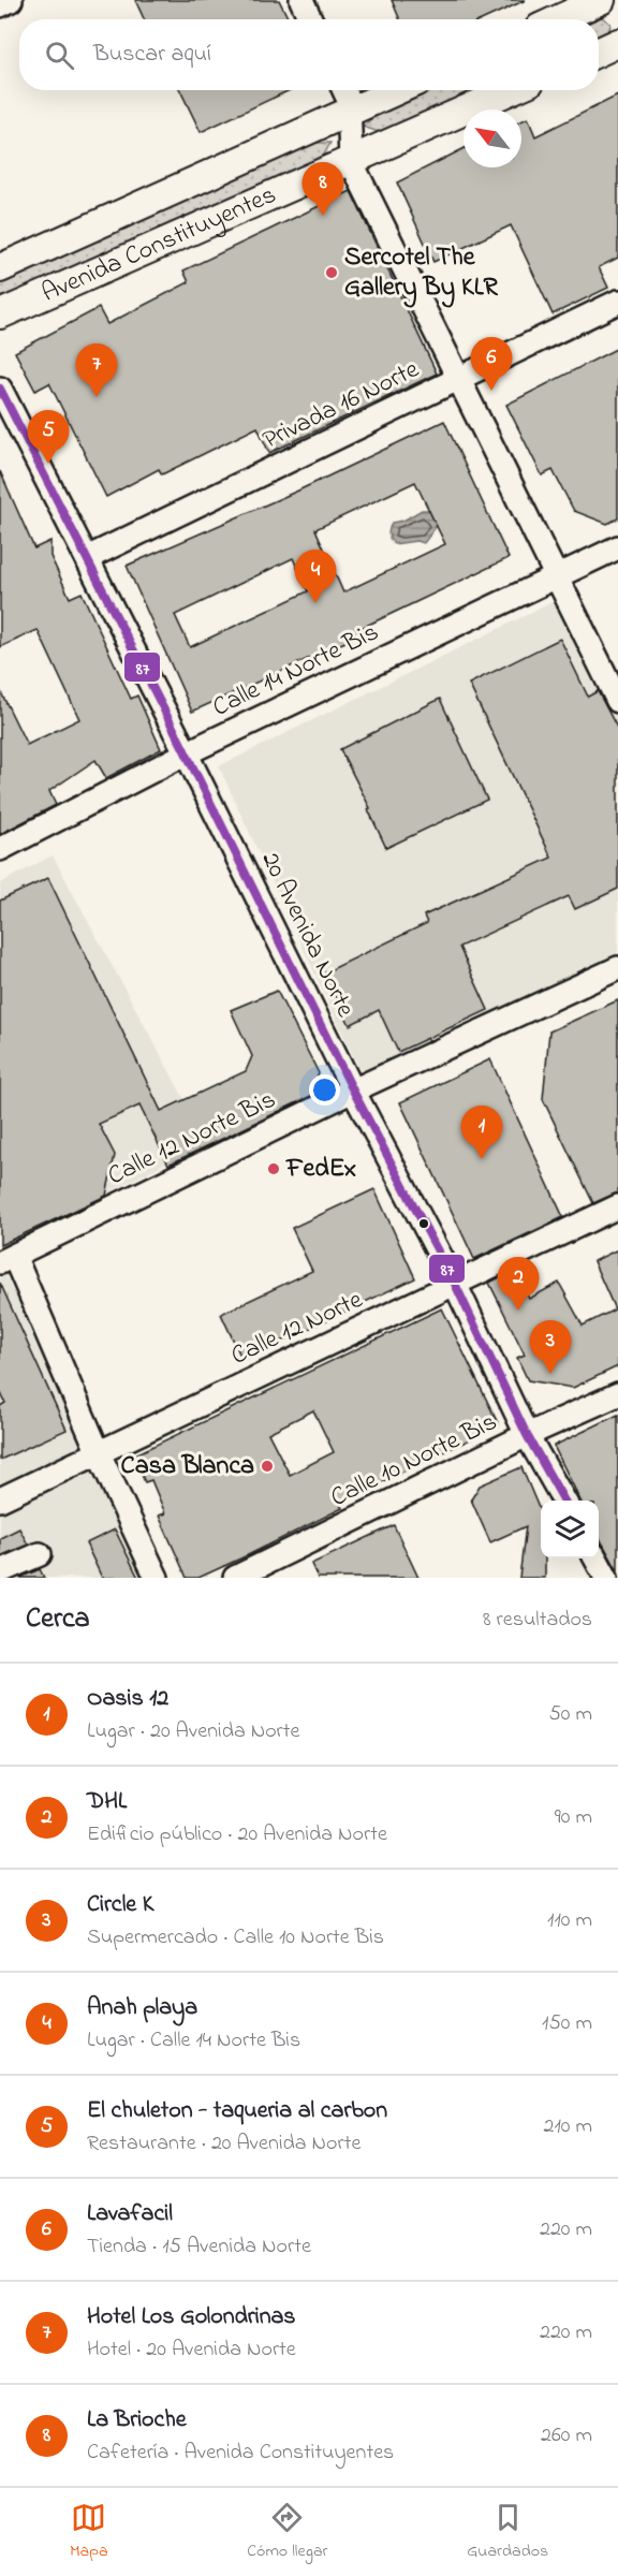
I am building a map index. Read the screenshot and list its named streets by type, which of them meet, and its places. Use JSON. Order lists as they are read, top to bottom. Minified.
{"streets":{"main road":["Avenida Constituyentes"],"street":["Privada 16 Norte","Calle 14 Norte Bis","20 Avenida Norte","Calle 12 Norte Bis","Calle 12 Norte","Calle 10 Norte Bis"]},"crossings":[["Privada 16 Norte","20 Avenida Norte"],["Calle 14 Norte Bis","20 Avenida Norte"],["20 Avenida Norte","Calle 12 Norte Bis"],["20 Avenida Norte","Calle 12 Norte"],["20 Avenida Norte","Calle 10 Norte Bis"]],"places":["Sercotel The Gallery By KLR","FedEx","Casa Blanca"],"lines":["transit line 87"],"north":"top left","page":{"search":"Buscar aquí","pins":["8","6","7","5","4","1","2","3"],"heading":["Cerca","8 resultados"],"list":[{"mark":"1","name":"Oasis 12","note":"Lugar · 20 Avenida Norte","value":"50 m"},{"mark":"2","name":"DHL","note":"Edificio público · 20 Avenida Norte","value":"90 m"},{"mark":"3","name":"Circle K","note":"Supermercado · Calle 10 Norte Bis","value":"110 m"},{"mark":"4","name":"Anah playa","note":"Lugar · Calle 14 Norte Bis","value":"150 m"},{"mark":"5","name":"El chuleton - taqueria al carbon","note":"Restaurante · 20 Avenida Norte","value":"210 m"},{"mark":"6","name":"Lavafacil","note":"Tienda · 15 Avenida Norte","value":"220 m"},{"mark":"7","name":"Hotel Los Golondrinas","note":"Hotel · 20 Avenida Norte","value":"220 m"},{"mark":"8","name":"La Brioche","note":"Cafetería · Avenida Constituyentes","value":"260 m"}],"nav":["Mapa","Cómo llegar","Guardados"]}}
